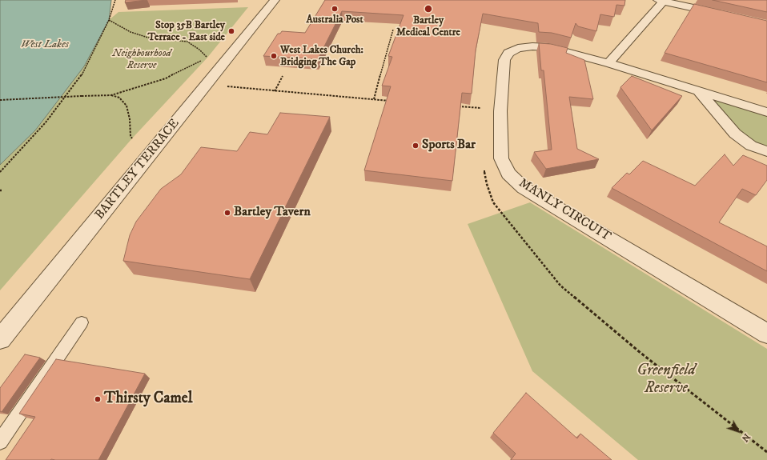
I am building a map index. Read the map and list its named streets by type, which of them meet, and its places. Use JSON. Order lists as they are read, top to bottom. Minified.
{"streets":{"street":["BARTLEY TERRACE","MANLY CIRCUIT"]},"water":["West Lakes"],"parks":["Neighbourhood Reserve","Greenfield Reserve"],"places":["Australia Post","Bartley Medical Centre","Stop 35B Bartley Terrace - East side","West Lakes Church: Bridging The Gap","Sports Bar","Bartley Tavern","Thirsty Camel"],"north":"bottom right"}
